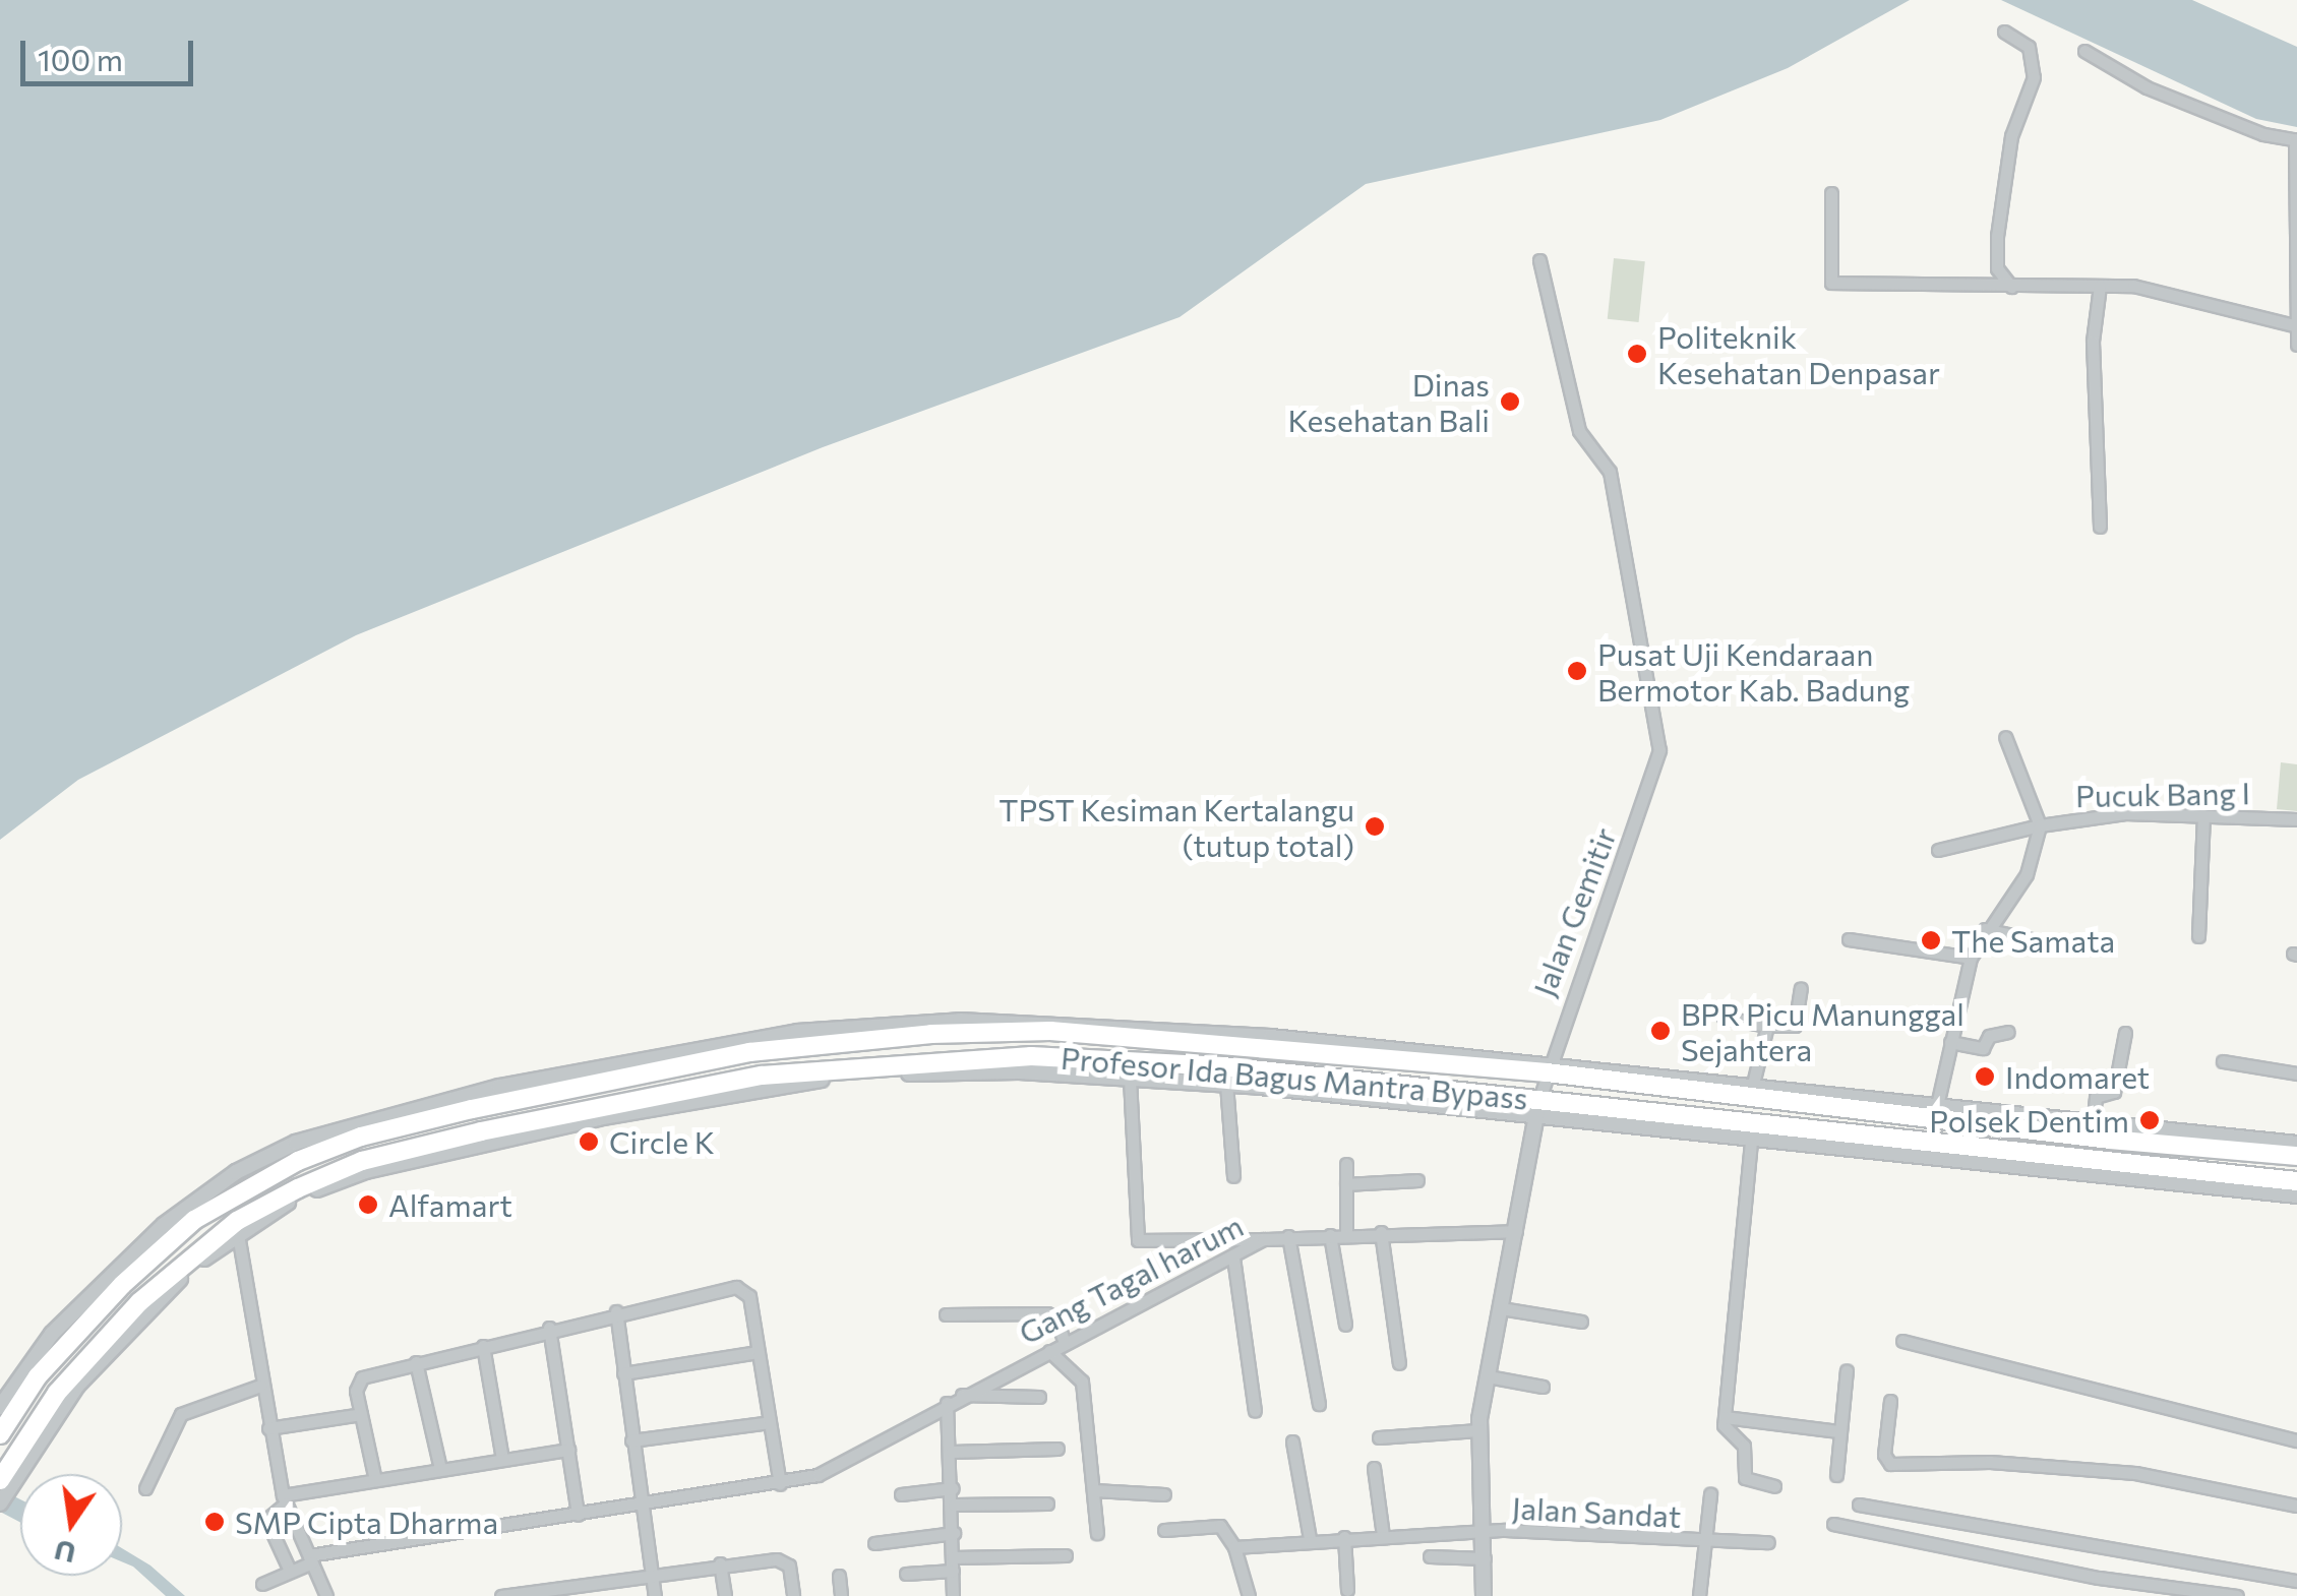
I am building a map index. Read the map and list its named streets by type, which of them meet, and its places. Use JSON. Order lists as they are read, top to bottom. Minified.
{"streets":{"highway":["Profesor Ida Bagus Mantra Bypass"],"street":["Pucuk Bang I","Jalan Gemitir","Gang Tagal harum","Jalan Sandat"]},"crossings":[["Pucuk Bang I","Profesor Ida Bagus Mantra Bypass"],["Jalan Gemitir","Profesor Ida Bagus Mantra Bypass"],["Jalan Gemitir","Gang Tagal harum"],["Jalan Gemitir","Jalan Sandat"]],"places":["Politeknik Kesehatan Denpasar","Dinas Kesehatan Bali","Pusat Uji Kendaraan Bermotor Kab. Badung","TPST Kesiman Kertalangu (tutup total)","The Samata","BPR Picu Manunggal Sejahtera","Indomaret","Polsek Dentim","Circle K","Alfamart","SMP Cipta Dharma"],"scale_bar":"100 m","north":"bottom"}
